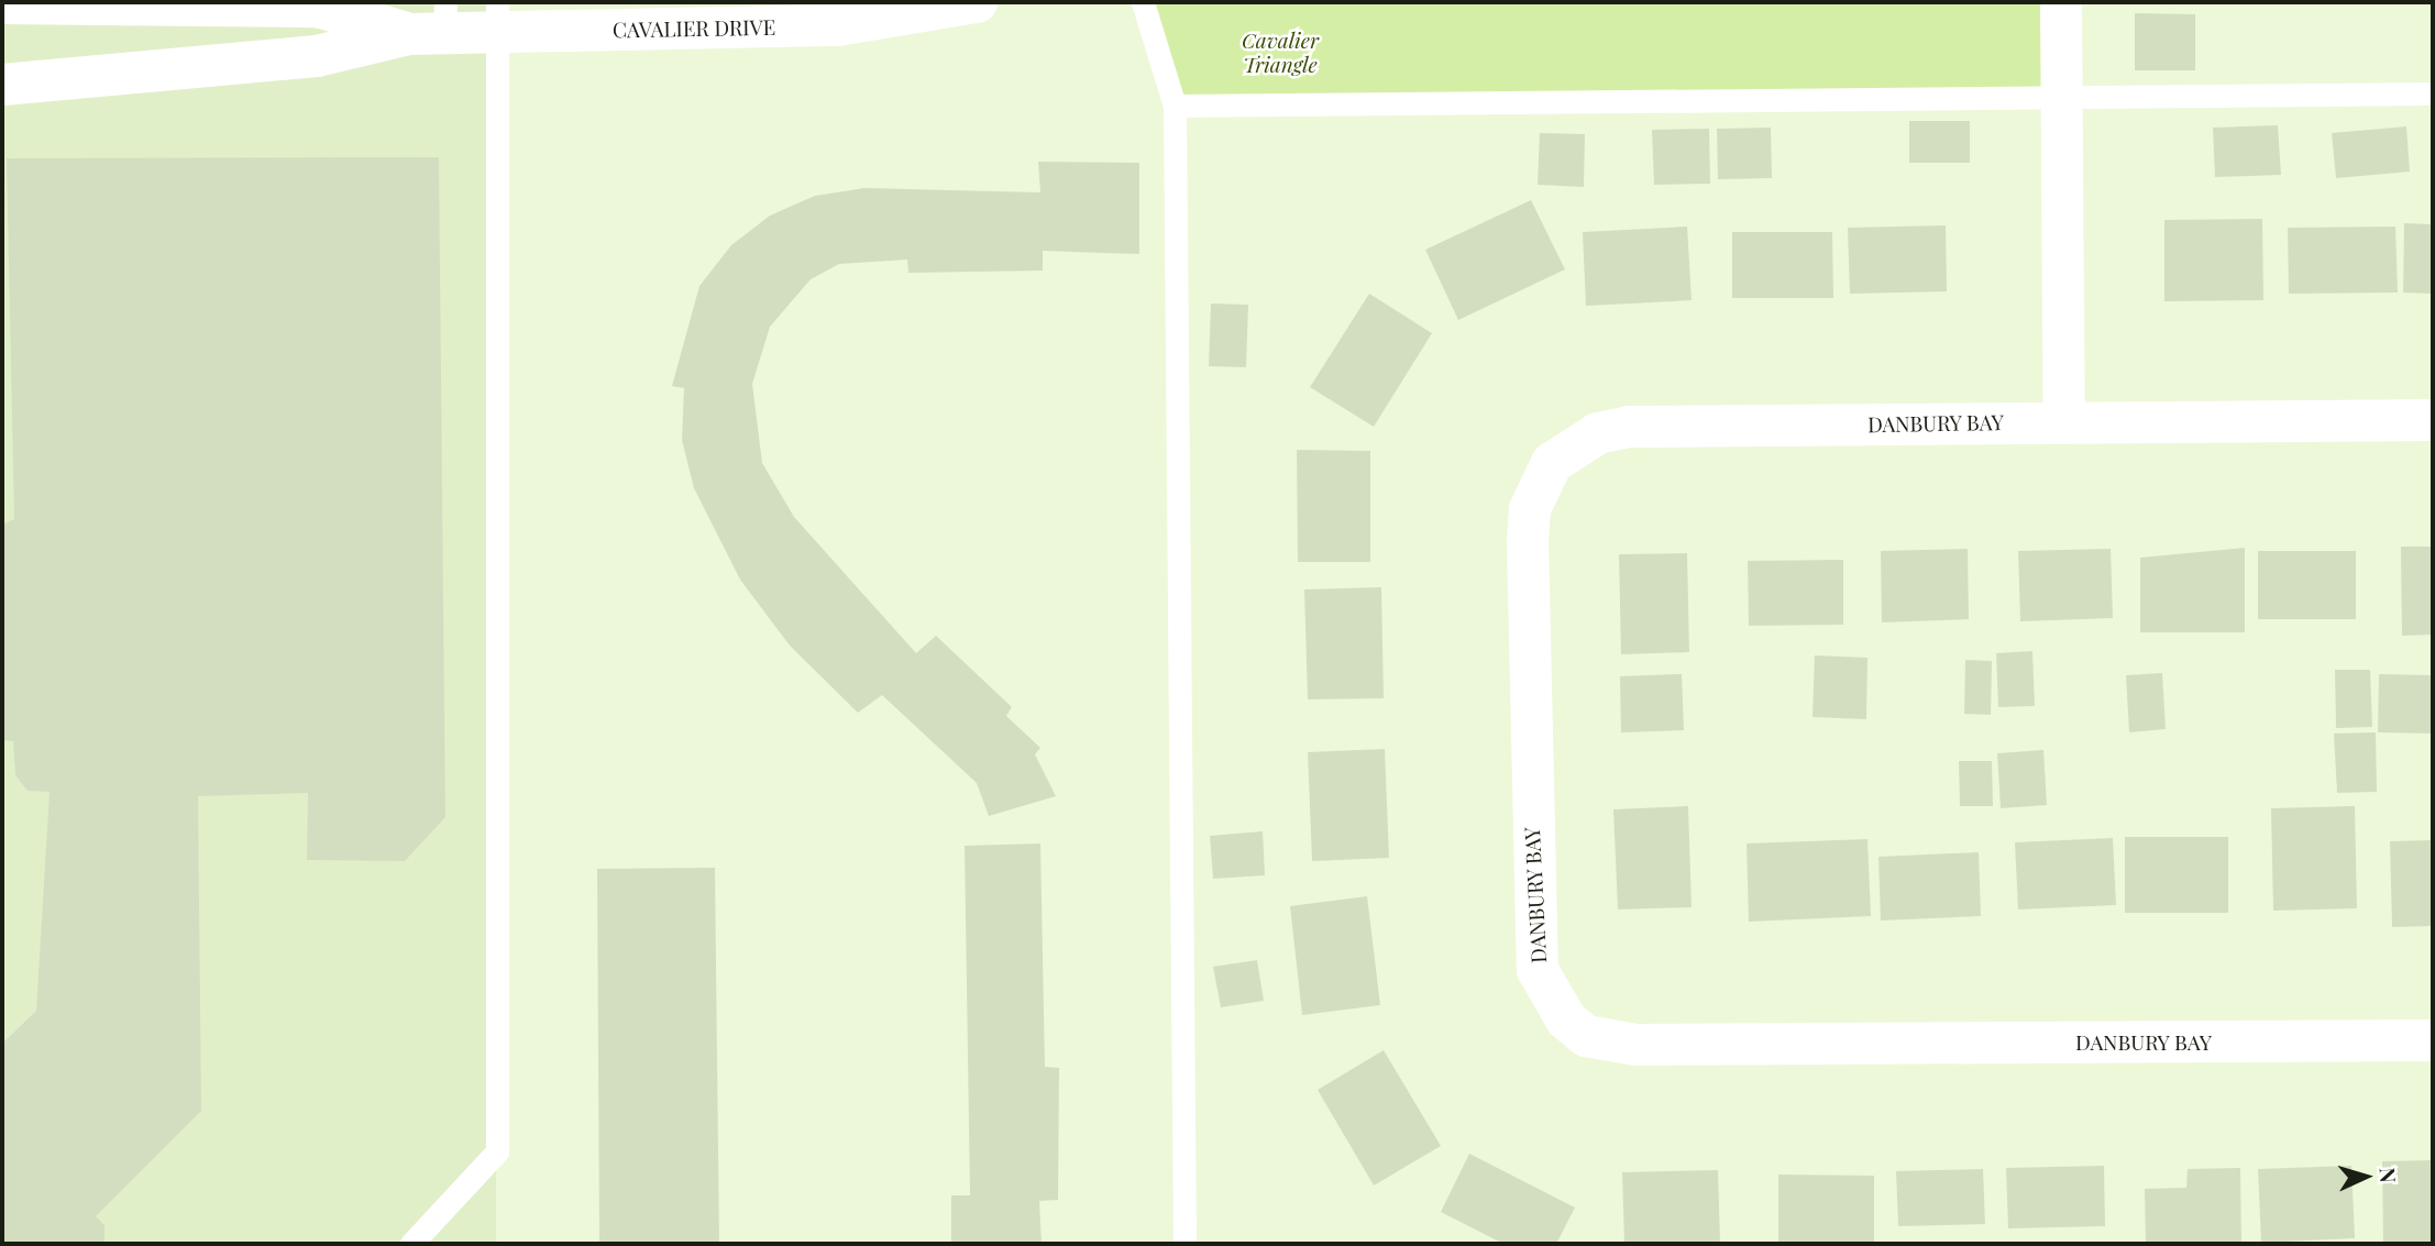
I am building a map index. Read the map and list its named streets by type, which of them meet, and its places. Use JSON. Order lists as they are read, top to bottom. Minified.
{"streets":{"street":["CAVALIER DRIVE","DANBURY BAY"]},"parks":["Cavalier Triangle"],"north":"right"}
